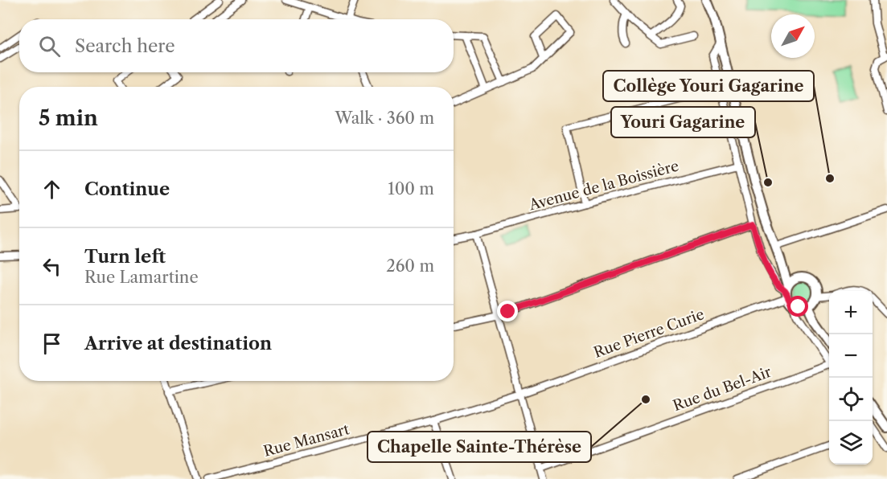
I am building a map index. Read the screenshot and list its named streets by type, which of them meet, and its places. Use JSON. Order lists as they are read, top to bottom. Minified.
{"streets":{"street":["Avenue de la Boissière","Rue Pierre Curie","Rue du Bel-Air","Rue Mansart"]},"crossings":[["Rue Pierre Curie","Rue Mansart"]],"places":["Collège Youri Gagarine","Youri Gagarine","Chapelle Sainte-Thérèse"],"north":"top right","page":{"search":"Search here","heading":["5 min","Walk · 360 m"],"list":[["Continue","100 m"],["Turn left","Rue Lamartine","260 m"],"Arrive at destination"],"map_buttons":["+","−"]}}
